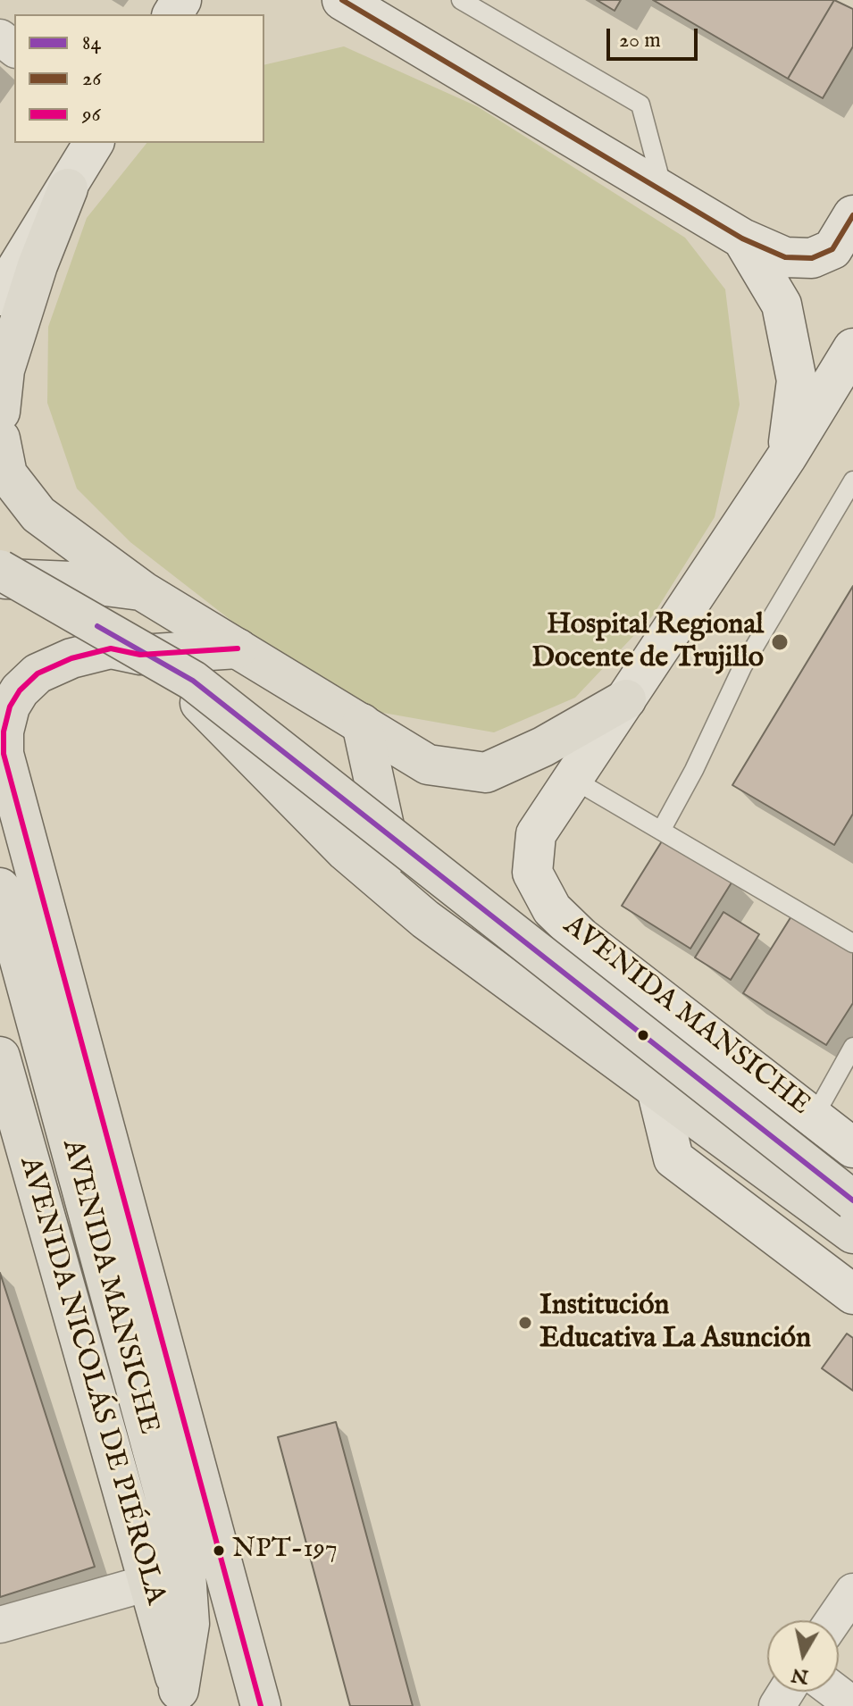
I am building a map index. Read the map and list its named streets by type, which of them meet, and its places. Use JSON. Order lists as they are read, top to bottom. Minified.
{"streets":{"main road":["AVENIDA MANSICHE","AVENIDA NICOLÁS DE PIÉROLA"]},"crossings":[["AVENIDA MANSICHE","AVENIDA NICOLÁS DE PIÉROLA"]],"places":["Hospital Regional Docente de Trujillo","Institución Educativa La Asunción","NPT-197"],"lines":["transit line 26","transit line 84","transit line 96"],"legend":["84","26","96"],"scale_bar":"20 m","north":"bottom"}
